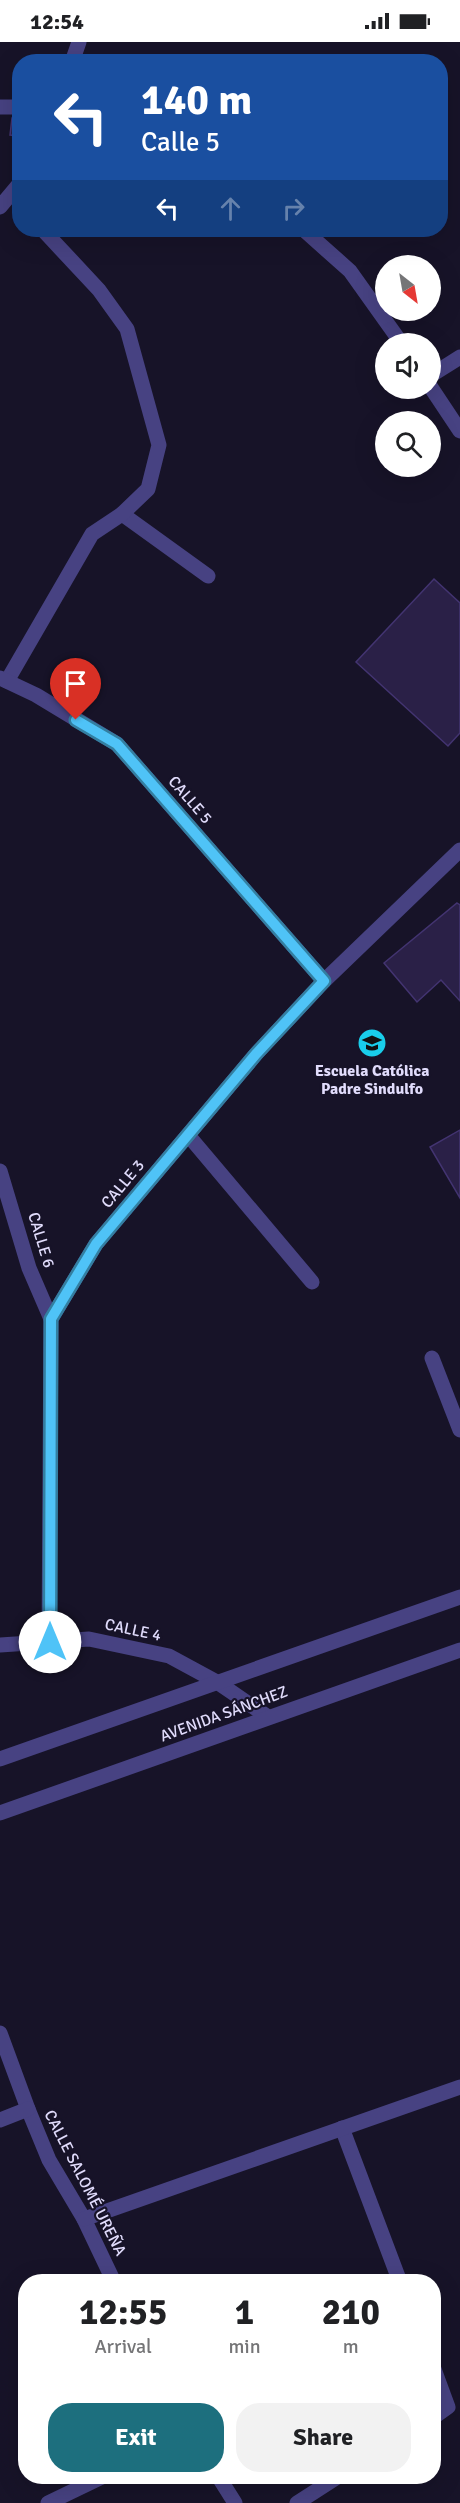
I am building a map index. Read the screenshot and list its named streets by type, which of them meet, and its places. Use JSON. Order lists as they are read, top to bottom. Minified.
{"streets":{"street":["CALLE 5","CALLE 3","CALLE 6","CALLE 4","AVENIDA SÁNCHEZ","CALLE SALOMÉ UREÑA"]},"crossings":[["CALLE 5","CALLE 3"],["CALLE 3","CALLE 6"],["CALLE 4","AVENIDA SÁNCHEZ"]],"places":{"school or university":["Escuela Católica Padre Sindulfo"]},"north":"bottom right","page":{"status":"12:54","turn":["140 m","Calle 5"],"eta":["12:55","Arrival","1","min","210","m"],"buttons":["Exit","Share"]}}
